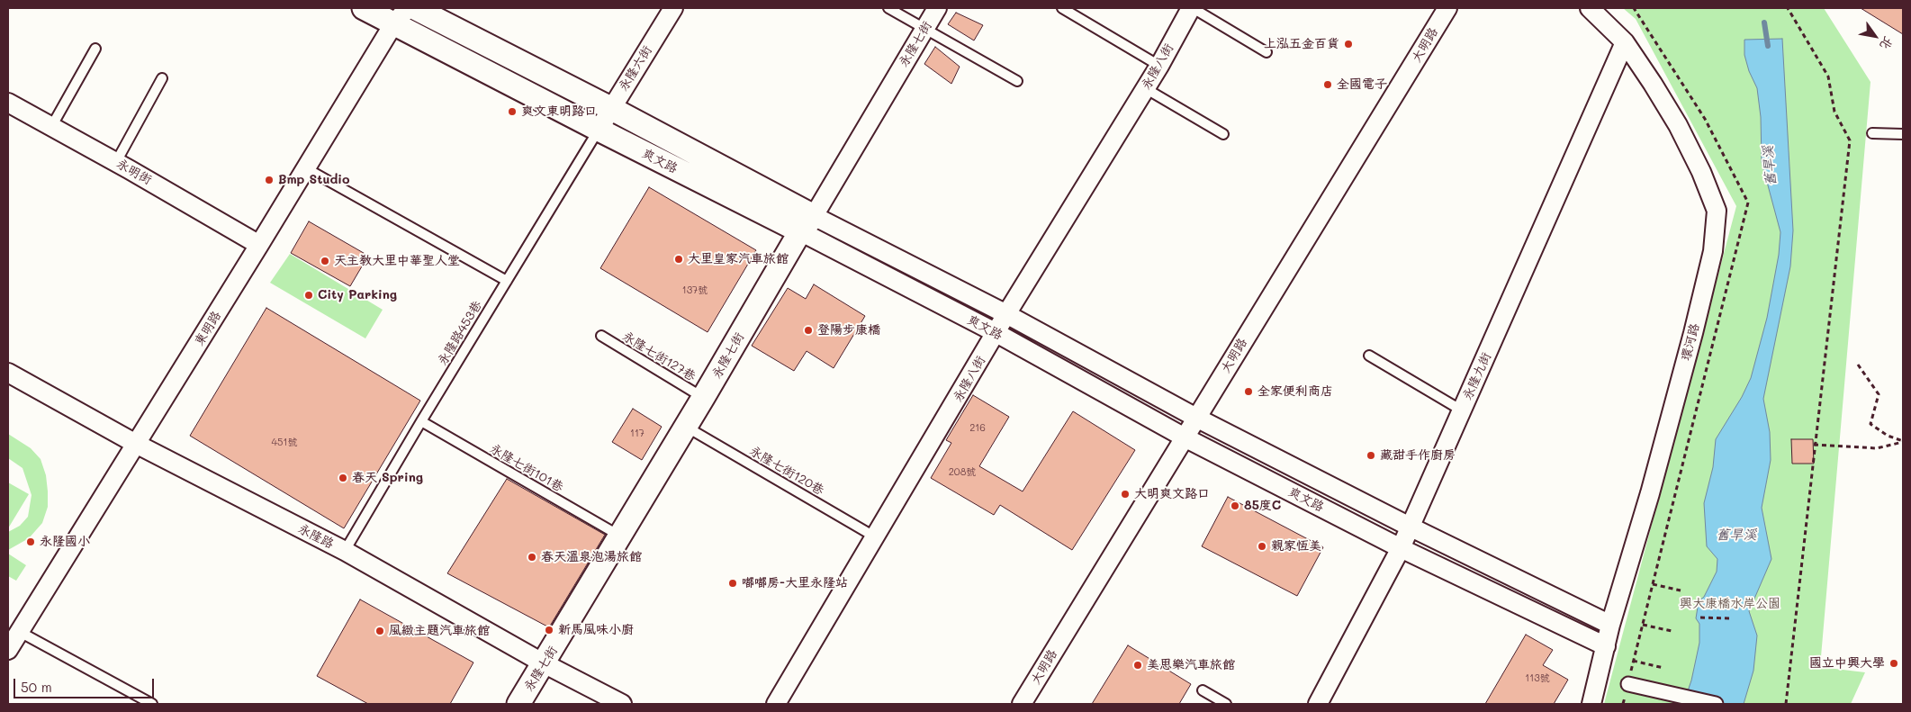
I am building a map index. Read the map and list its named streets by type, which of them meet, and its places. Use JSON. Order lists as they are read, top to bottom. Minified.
{"streets":{"street":["永隆七街","大明路","永隆八街","永隆六街","爽文路","永明街","東明路","環河路","永隆九街","永隆路"],"lane":["永隆路453巷","永隆七街127巷","永隆七街101巷","永隆七街120巷"]},"crossings":[["永隆七街","爽文路"],["永隆七街","永隆七街127巷"],["永隆七街","永隆七街101巷"],["永隆七街","永隆七街120巷"],["永隆七街","永隆路"],["大明路","爽文路"],["永隆八街","爽文路"],["永隆八街","永隆七街120巷"],["永隆六街","爽文路"],["永隆六街","永隆路453巷"],["爽文路","東明路"],["爽文路","永隆路453巷"],["爽文路","環河路"],["爽文路","永隆九街"],["永明街","東明路"],["東明路","永隆路"],["永隆路453巷","永隆七街101巷"],["永隆路453巷","永隆路"],["環河路","永隆九街"]],"water":["舊旱溪"],"parks":["興大康橋水岸公園"],"places":["上泓五金百貨","全國電子","爽文東明路口","Bmp Studio","大里皇家汽車旅館","天主教大里中華聖人堂","City Parking","登陽步康橋","全家便利商店","藏甜手作廚房","春天 Spring","大明爽文路口","85度C","永隆國小","親家恆美","春天溫泉泡湯旅館","嘟嘟房-大里永隆站","新馬風味小廚","風緻主題汽車旅館","國立中興大學","美思樂汽車旅館"],"house_numbers":["137號","216","117","451號","208號","113號"],"scale_bar":"50 m","north":"bottom right"}
